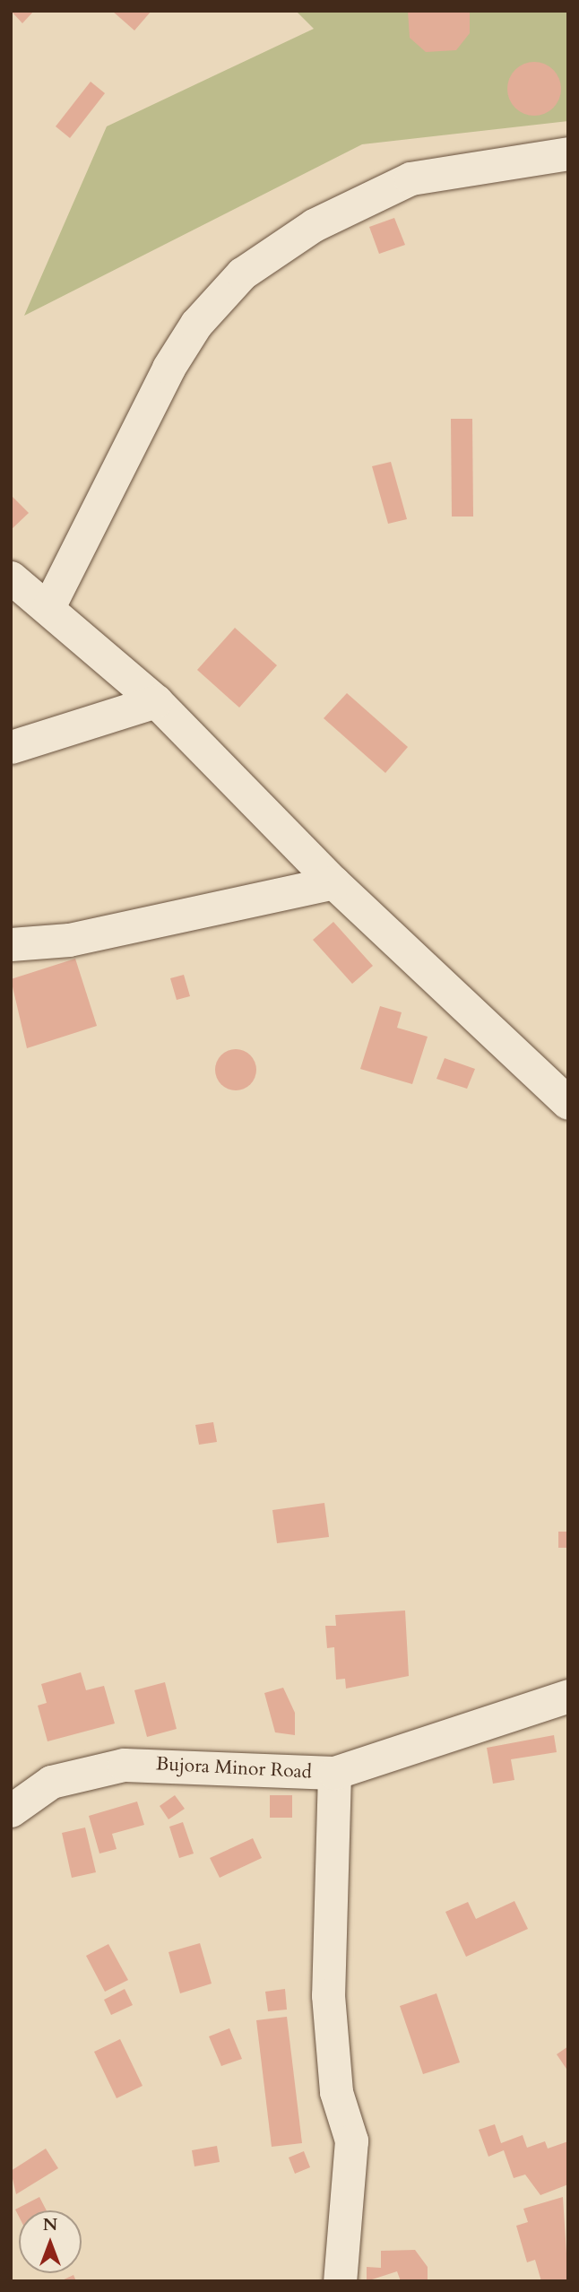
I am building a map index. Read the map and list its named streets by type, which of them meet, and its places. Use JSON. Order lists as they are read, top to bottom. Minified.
{"streets":{"street":["Bujora Minor Road"]},"north":"top"}
